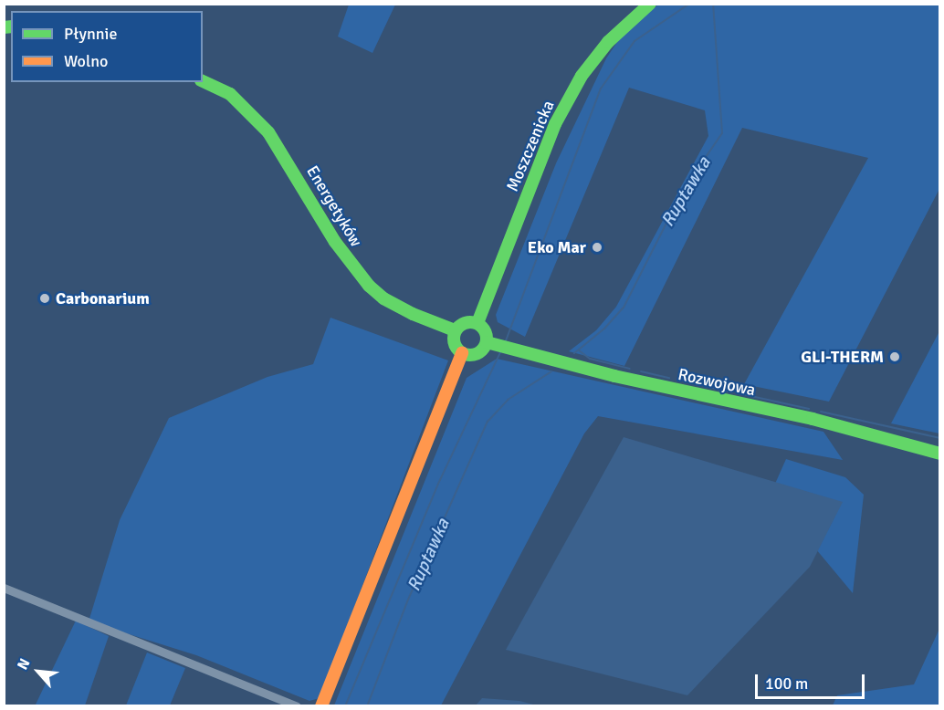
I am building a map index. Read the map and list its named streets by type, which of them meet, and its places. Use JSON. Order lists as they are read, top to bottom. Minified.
{"streets":{"street":["Moszczenicka","Energetyków","Rozwojowa"]},"water":["Ruptawka"],"places":["Eko Mar","Carbonarium","GLI-THERM"],"legend":["Płynnie","Wolno"],"scale_bar":"100 m","north":"top left"}
